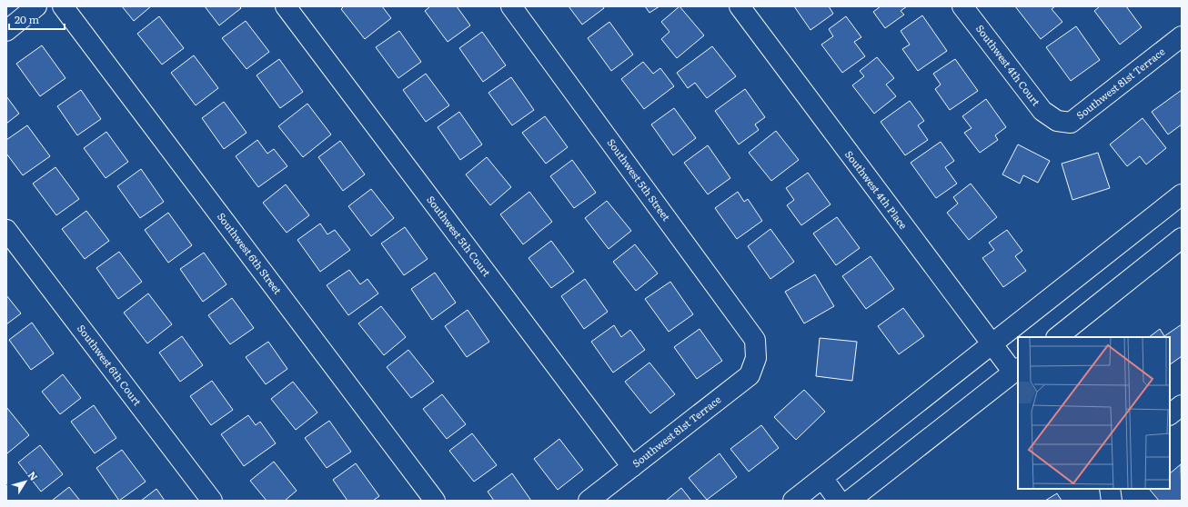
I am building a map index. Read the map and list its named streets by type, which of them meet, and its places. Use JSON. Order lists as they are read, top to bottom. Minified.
{"streets":{"street":["Southwest 4th Court","Southwest 81st Terrace","Southwest 5th Street","Southwest 4th Place","Southwest 5th Court","Southwest 6th Street","Southwest 6th Court"]},"crossings":[["Southwest 4th Court","Southwest 81st Terrace"],["Southwest 81st Terrace","Southwest 5th Street"],["Southwest 81st Terrace","Southwest 5th Court"]],"scale_bar":"20 m","north":"top right"}
